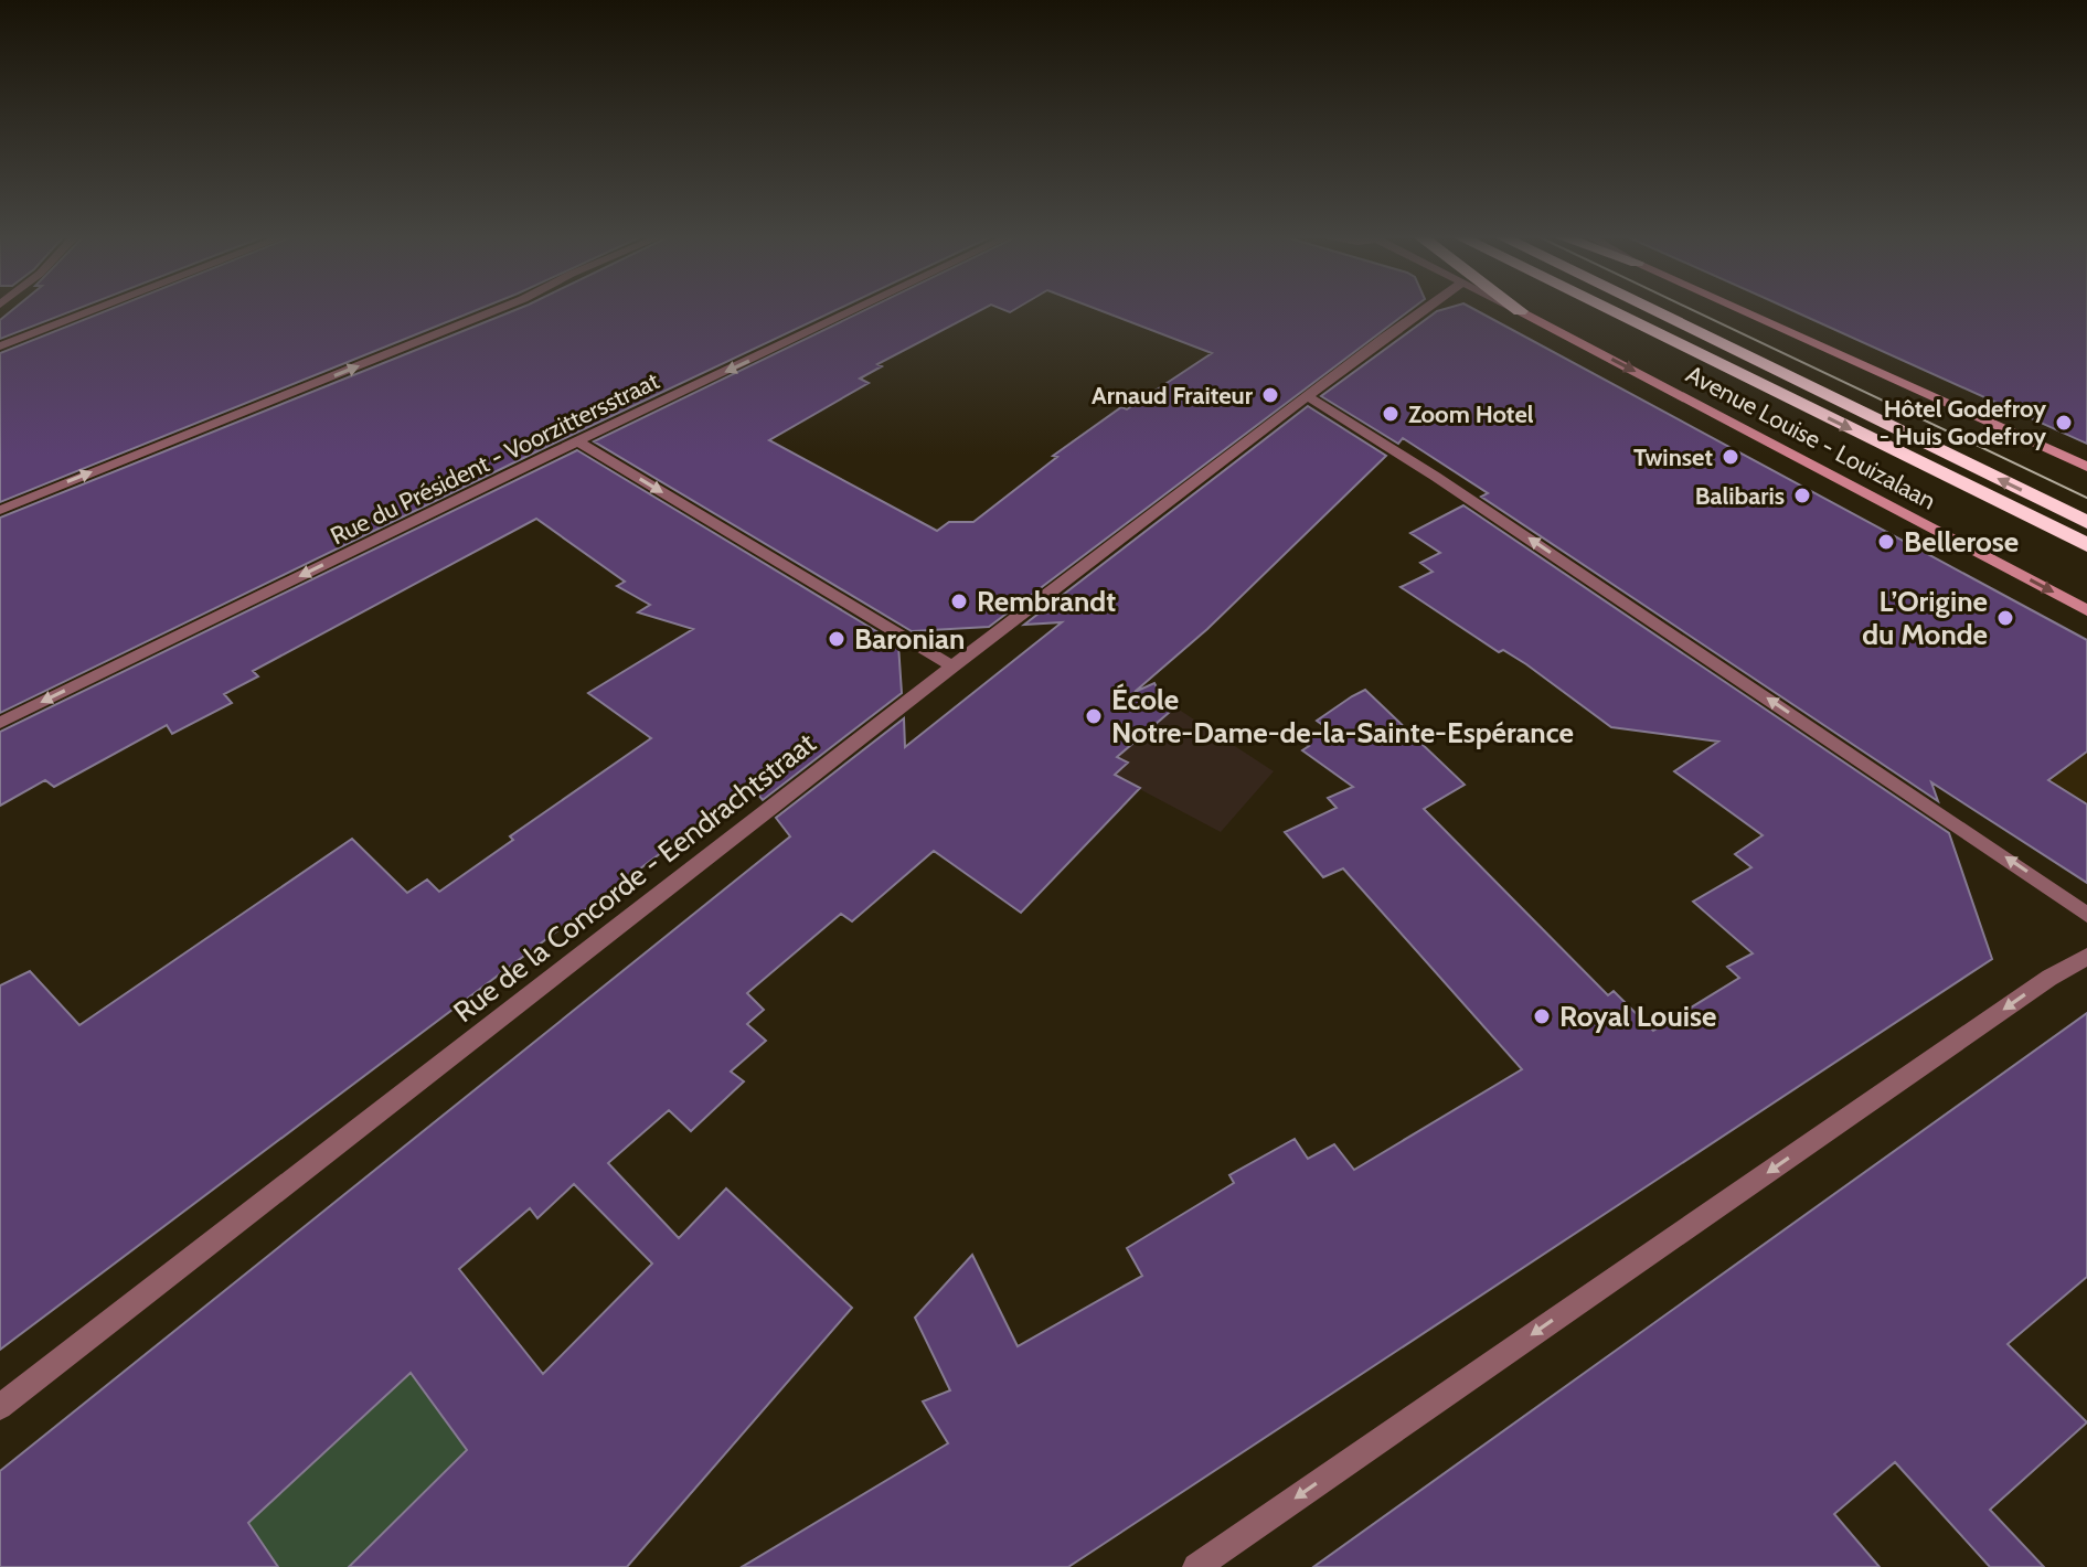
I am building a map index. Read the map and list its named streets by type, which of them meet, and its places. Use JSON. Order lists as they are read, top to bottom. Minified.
{"streets":{"highway":["Avenue Louise - Louizalaan"],"street":["Rue du Président - Voorzittersstraat","Rue de la Concorde - Eendrachtstraat"]},"one_way":["Rue du Président - Voorzittersstraat"],"places":["Arnaud Fraiteur","Zoom Hotel","Hôtel Godefroy - Huis Godefroy","Twinset","Balibaris","Bellerose","Rembrandt","L’Origine du Monde","Baronian","École Notre-Dame-de-la-Sainte-Espérance","Royal Louise"]}
